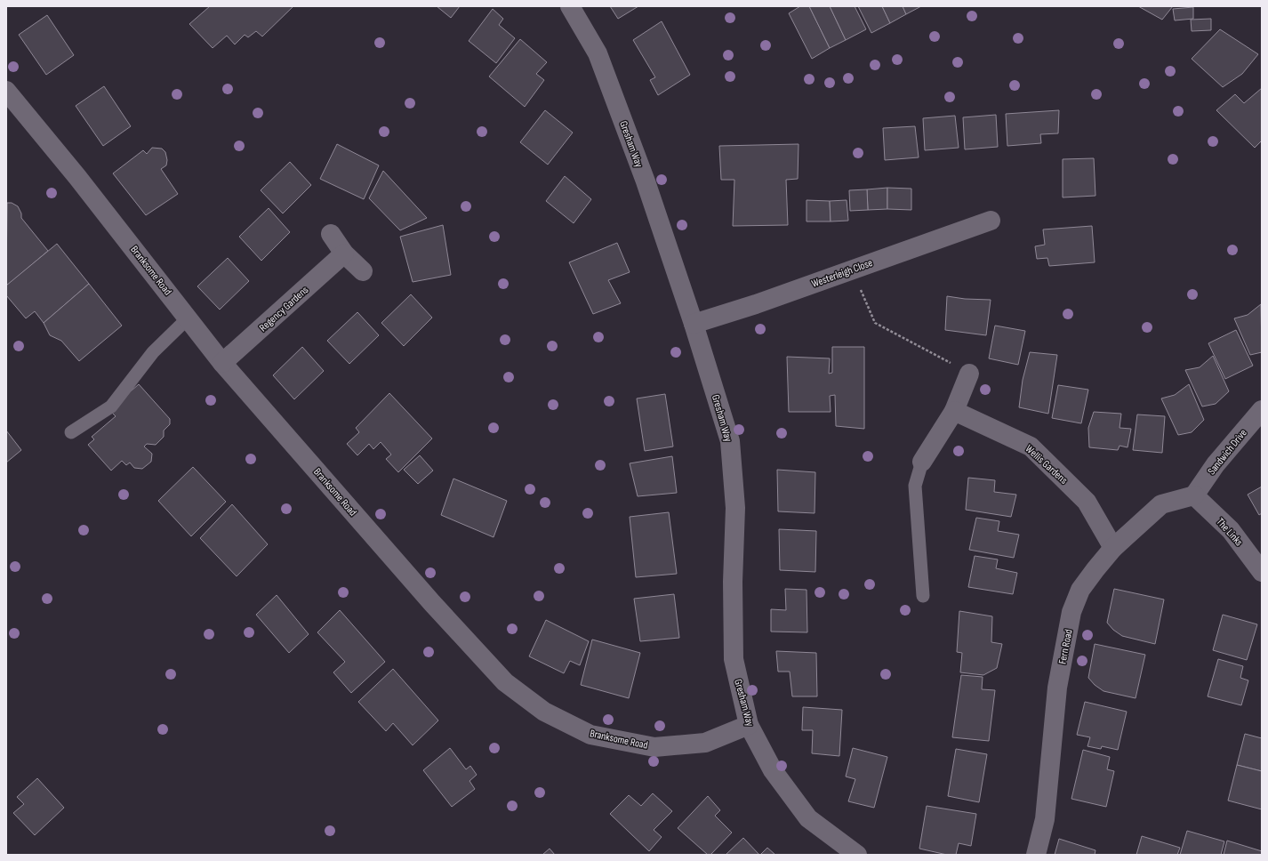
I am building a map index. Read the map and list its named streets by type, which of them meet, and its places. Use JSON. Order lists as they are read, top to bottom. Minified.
{"streets":{"street":["Gresham Way","Branksome Road","Westerleigh Close","Regency Gardens","Sandwich Drive","Wellis Gardens","The Links","Fern Road"]},"crossings":[["Gresham Way","Branksome Road"],["Gresham Way","Westerleigh Close"],["Branksome Road","Regency Gardens"],["Sandwich Drive","The Links"],["Sandwich Drive","Fern Road"],["Wellis Gardens","Fern Road"],["The Links","Fern Road"]]}
